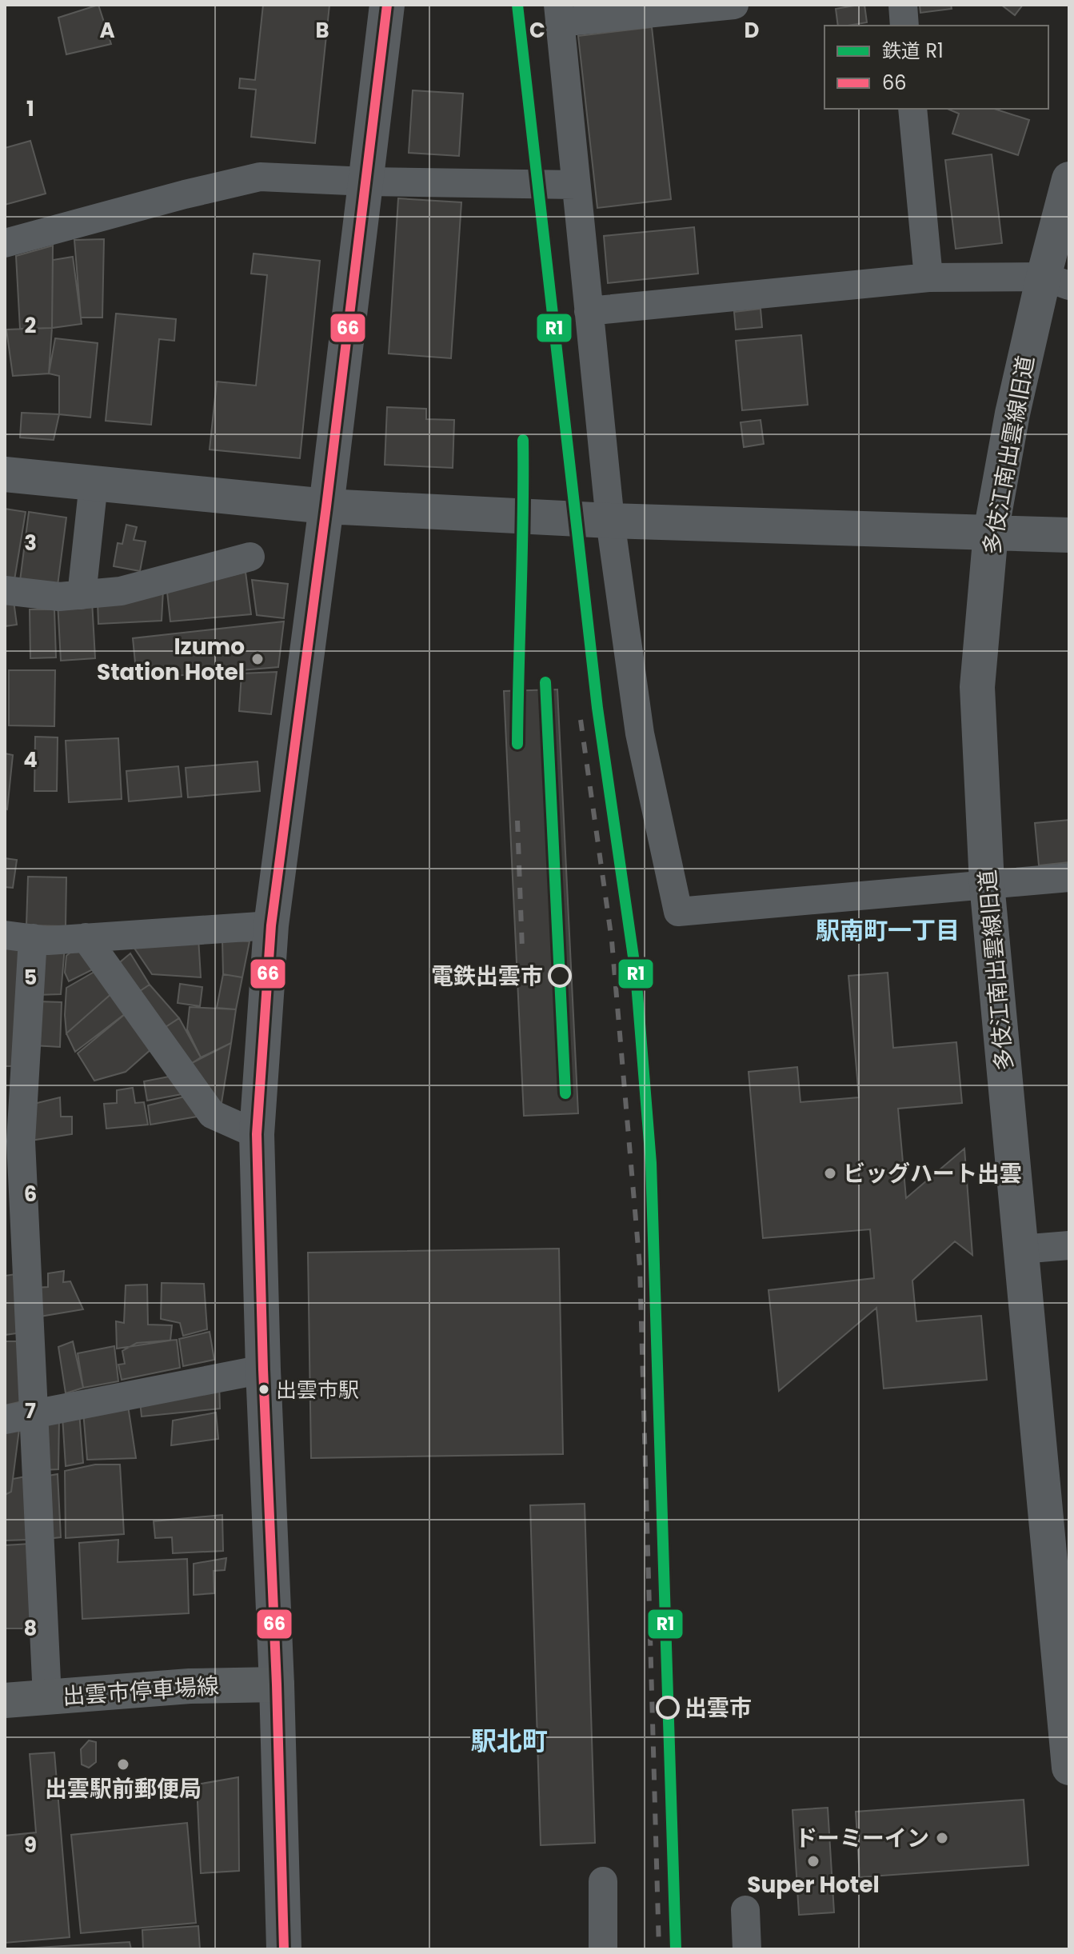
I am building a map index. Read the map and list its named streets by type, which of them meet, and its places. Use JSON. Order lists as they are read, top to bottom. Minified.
{"streets":{"main road":["出雲市停車場線"],"street":["多伎江南出雲線旧道"]},"districts":["駅南町一丁目","駅北町"],"places":["Izumo Station Hotel","電鉄出雲市","ビッグハート出雲","出雲市駅","出雲市","出雲駅前郵便局","ドーミーイン","Super Hotel"],"lines":["rail line R1","transit line 66"],"legend":["鉄道 R1","66"],"grid":{"columns":["A","B","C","D"],"rows":["1","2","3","4","5","6","7","8","9"]}}
